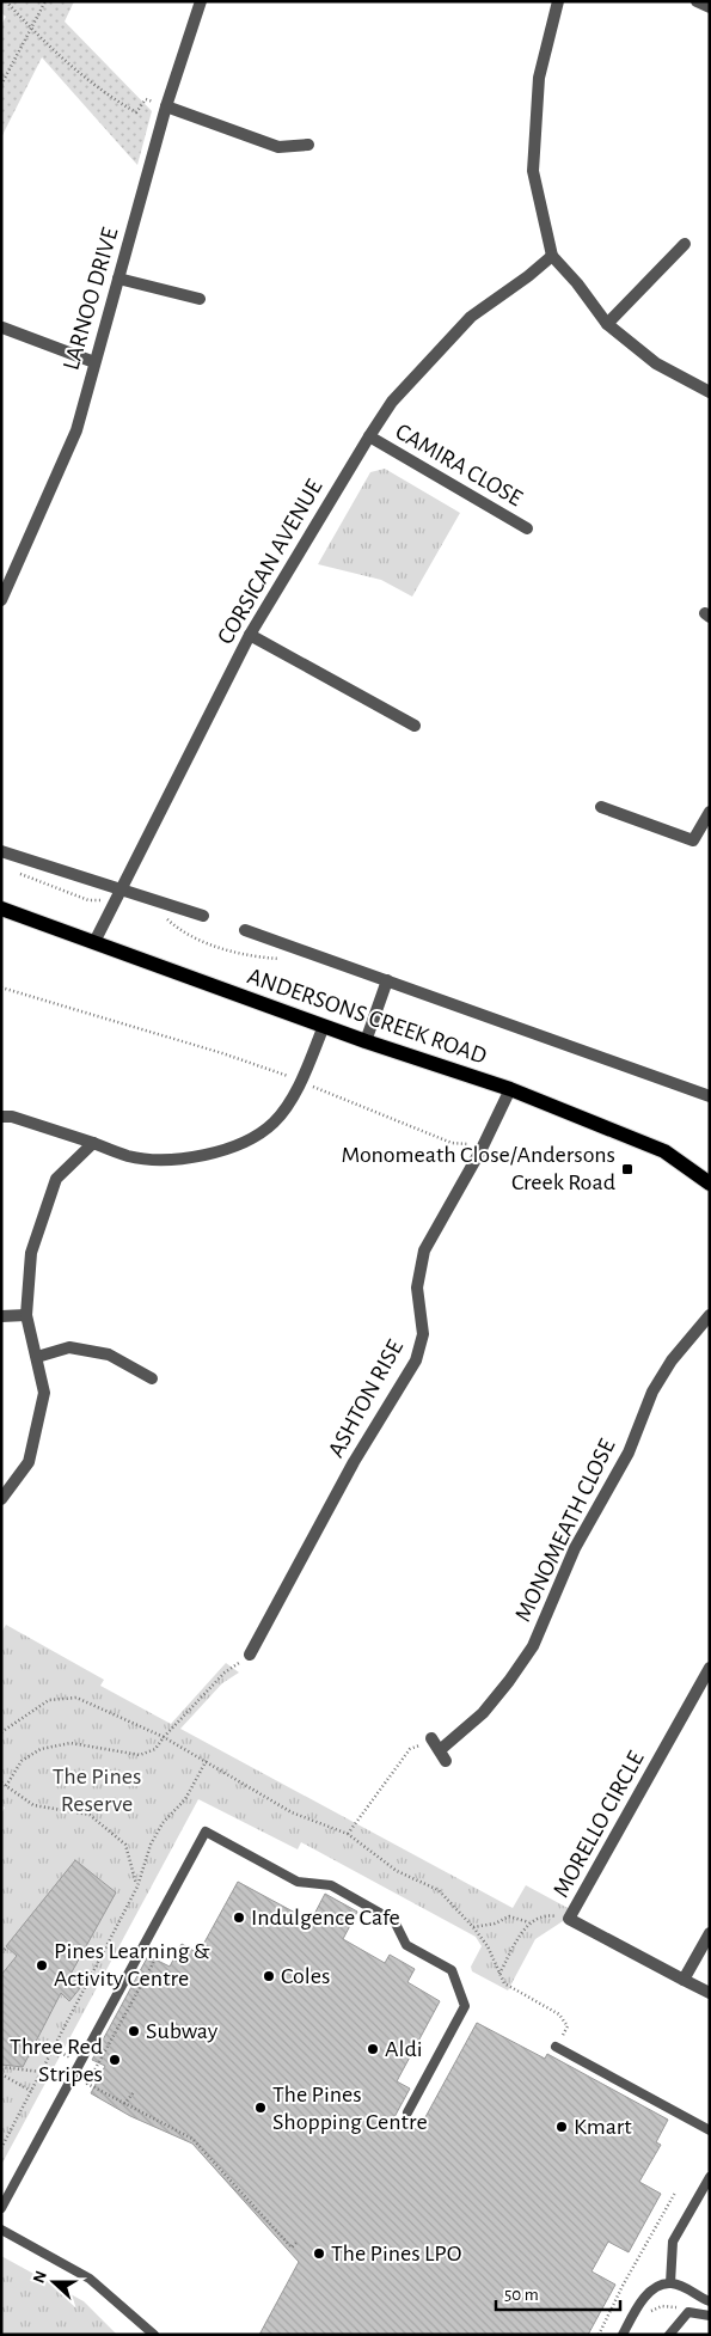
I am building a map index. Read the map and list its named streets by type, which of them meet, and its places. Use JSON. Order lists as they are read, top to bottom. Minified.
{"streets":{"main road":["ANDERSONS CREEK ROAD"],"street":["LARNOO DRIVE","CAMIRA CLOSE","CORSICAN AVENUE","ASHTON RISE","MONOMEATH CLOSE","MORELLO CIRCLE"]},"crossings":[["CAMIRA CLOSE","CORSICAN AVENUE"],["CORSICAN AVENUE","ANDERSONS CREEK ROAD"],["ANDERSONS CREEK ROAD","ASHTON RISE"]],"parks":["The Pines Reserve"],"places":{"transit":["Monomeath Close/Andersons Creek Road"],"other":["Indulgence Cafe","Pines Learning & Activity Centre","Coles","Subway","Aldi","Three Red Stripes","The Pines Shopping Centre","Kmart","The Pines LPO"]},"scale_bar":"50 m","north":"left"}
